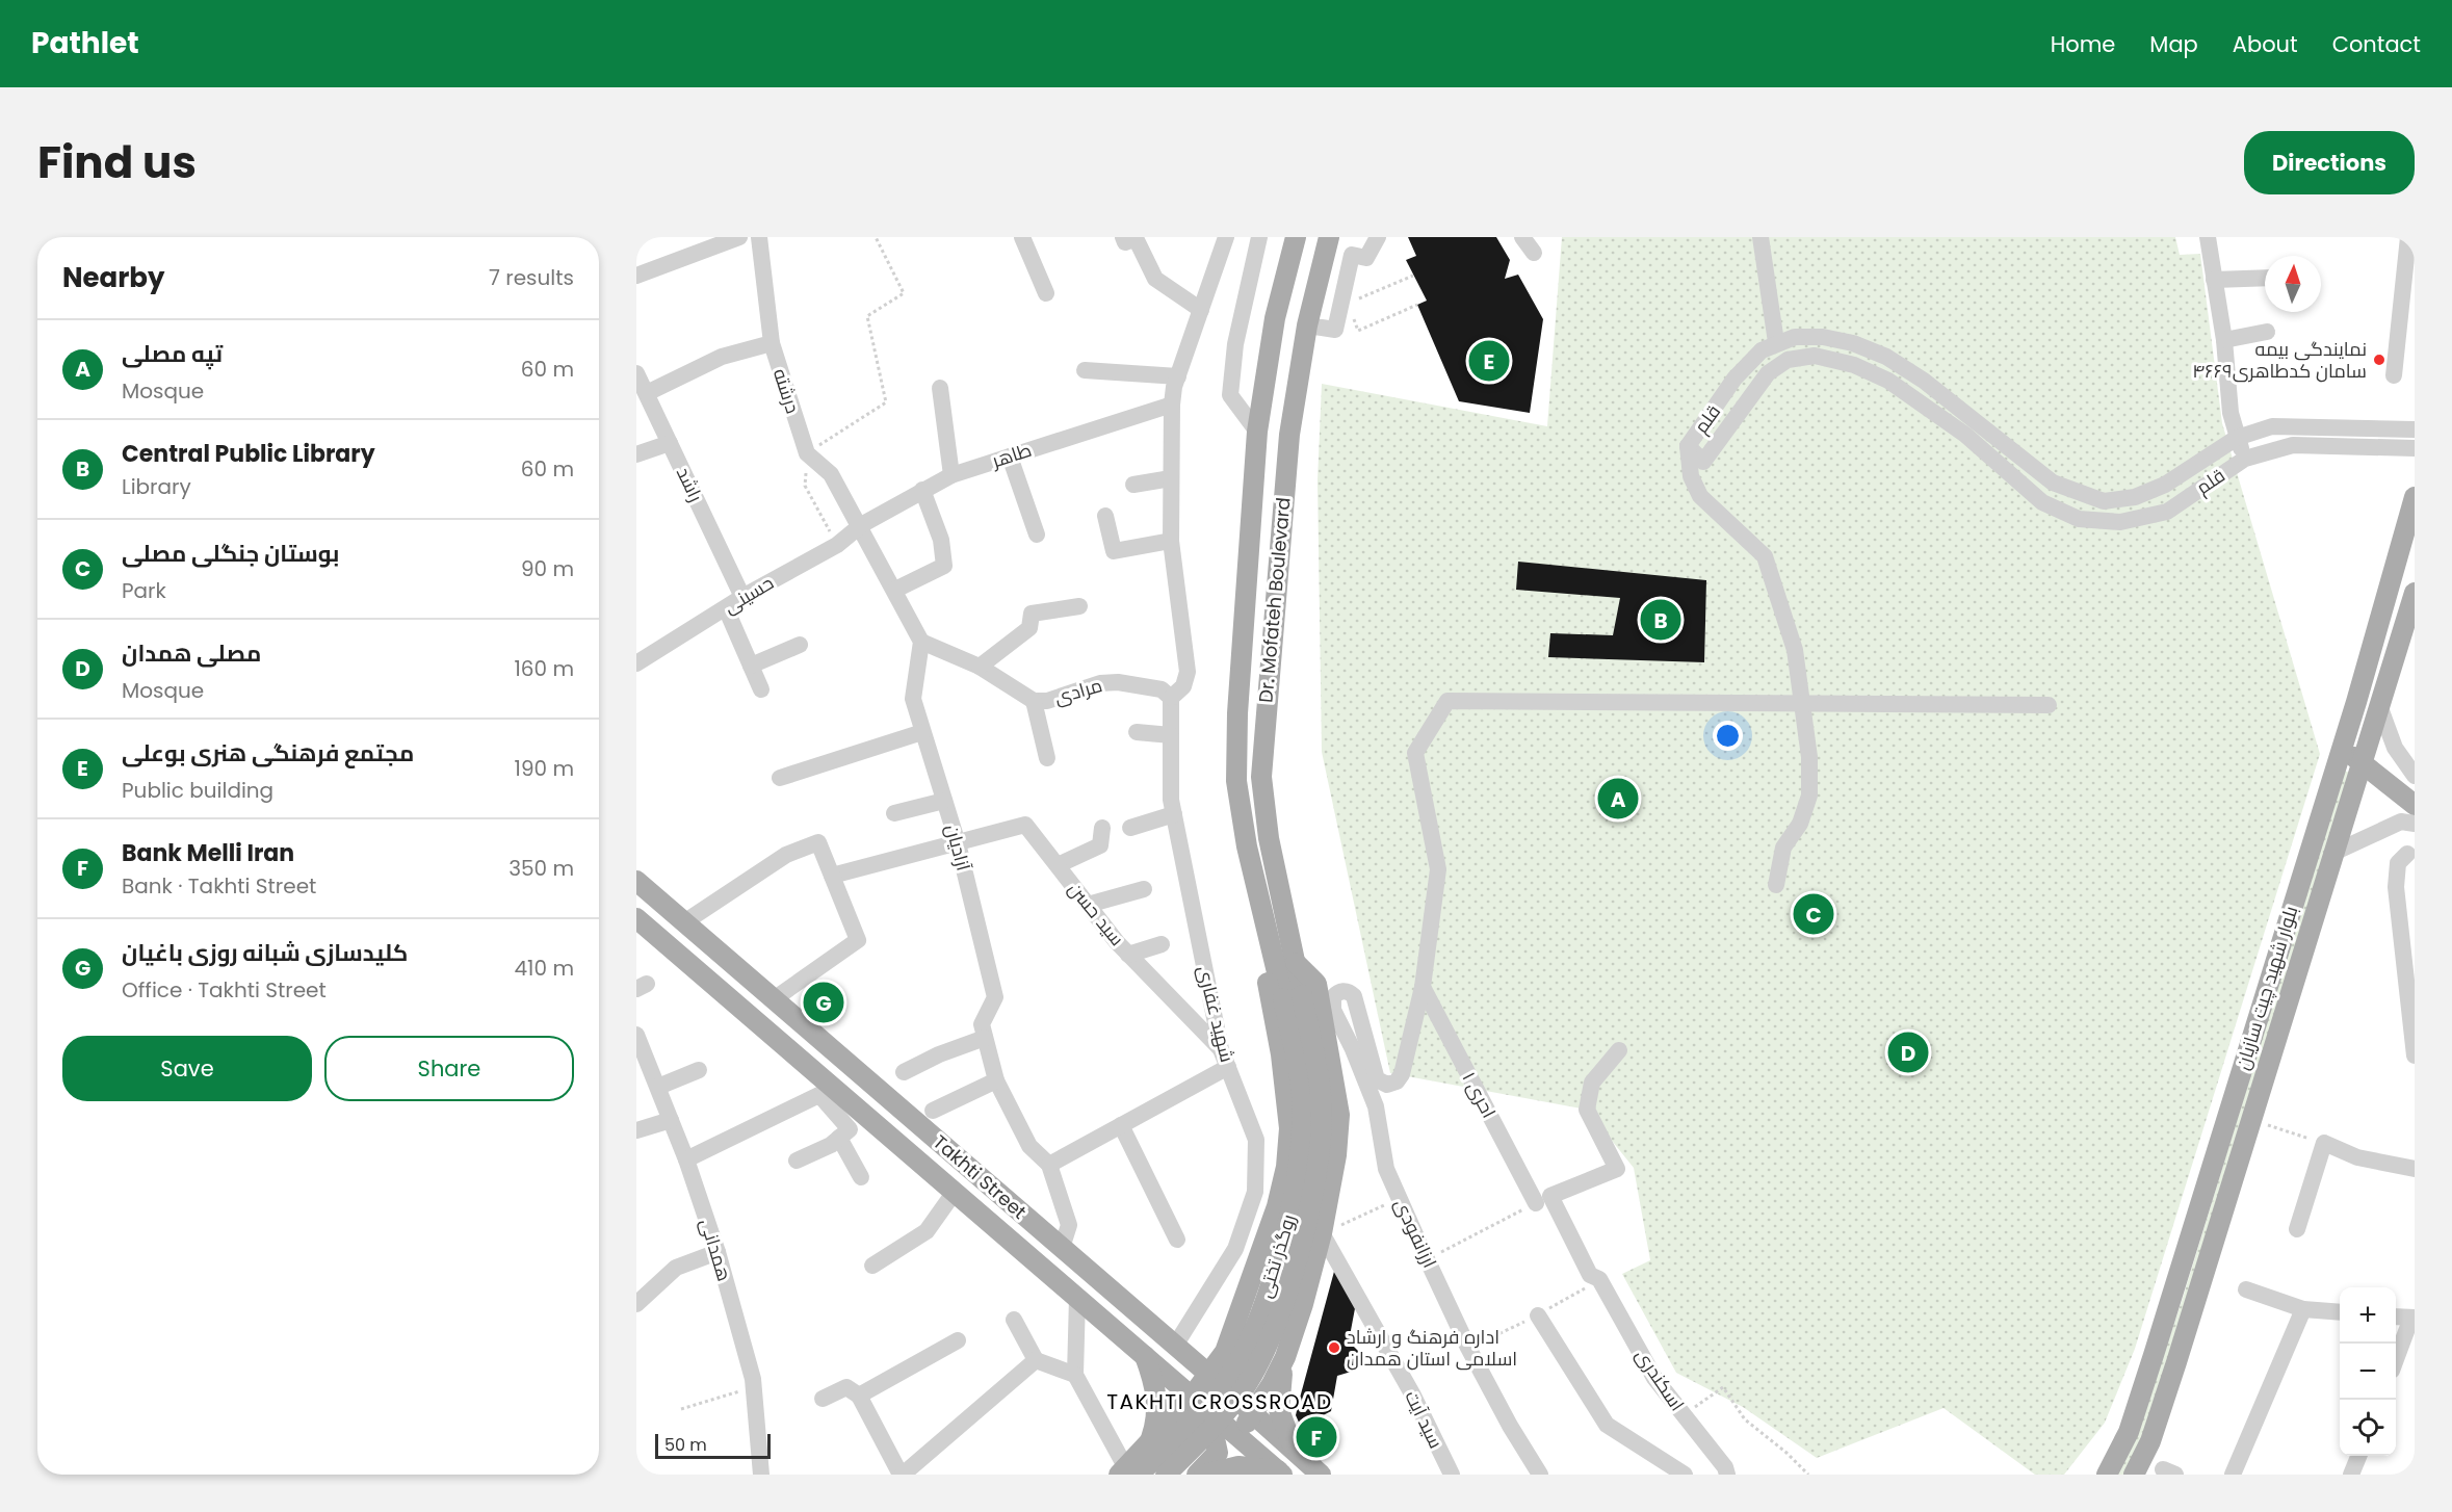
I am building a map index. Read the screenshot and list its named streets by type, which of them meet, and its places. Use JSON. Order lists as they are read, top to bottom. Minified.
{"streets":{"main road":["Dr. Mofateh Boulevard","بلوار شهید چیت سازیان","Takhti Street","روگذر تختی"],"street":["درشته","قلم","طاهر","راشد","حسینی","مرادی","آزادیان","سید حسن","شهید غفاری","احری ۱","ارزانفودی","همدانی","اسکندری","سید آیت"]},"crossings":[["طاهر","حسینی"],["راشد","حسینی"],["Dr. Mofateh Boulevard","ارزانفودی"],["Dr. Mofateh Boulevard","روگذر تختی"],["مرادی","آزادیان"],["مرادی","شهید غفاری"],["آزادیان","سید حسن"],["سید حسن","شهید غفاری"],["شهید غفاری","Takhti Street"],["احری ۱","اسکندری"],["ارزانفودی","روگذر تختی"]],"districts":["TAKHTI CROSSROAD"],"places":["نمایندگی بیمه سامان کدطاهری۴۶۶۹","اداره فرهنگ و ارشاد اسلامی استان همدان"],"scale_bar":"50 m","north":"top","page":{"header":"Pathlet","nav":["Home","Map","About","Contact"],"title":"Find us","buttons":["Directions",["Save","Share"]],"heading":["Nearby","7 results"],"list":[{"mark":"A","name":"تپه مصلی","note":"Mosque","value":"60 m"},{"mark":"B","name":"Central Public Library","note":"Library","value":"60 m"},{"mark":"C","name":"بوستان جنگلی مصلی","note":"Park","value":"90 m"},{"mark":"D","name":"مصلی همدان","note":"Mosque","value":"160 m"},{"mark":"E","name":"مجتمع فرهنگی هنری بوعلی","note":"Public building","value":"190 m"},{"mark":"F","name":"Bank Melli Iran","note":"Bank · Takhti Street","value":"350 m"},{"mark":"G","name":"کلیدسازی شبانه روزی باغیان","note":"Office · Takhti Street","value":"410 m"}],"pins":["E","B","A","C","G","D","F"],"map_buttons":["+","−"],"scale":"50 m"}}
